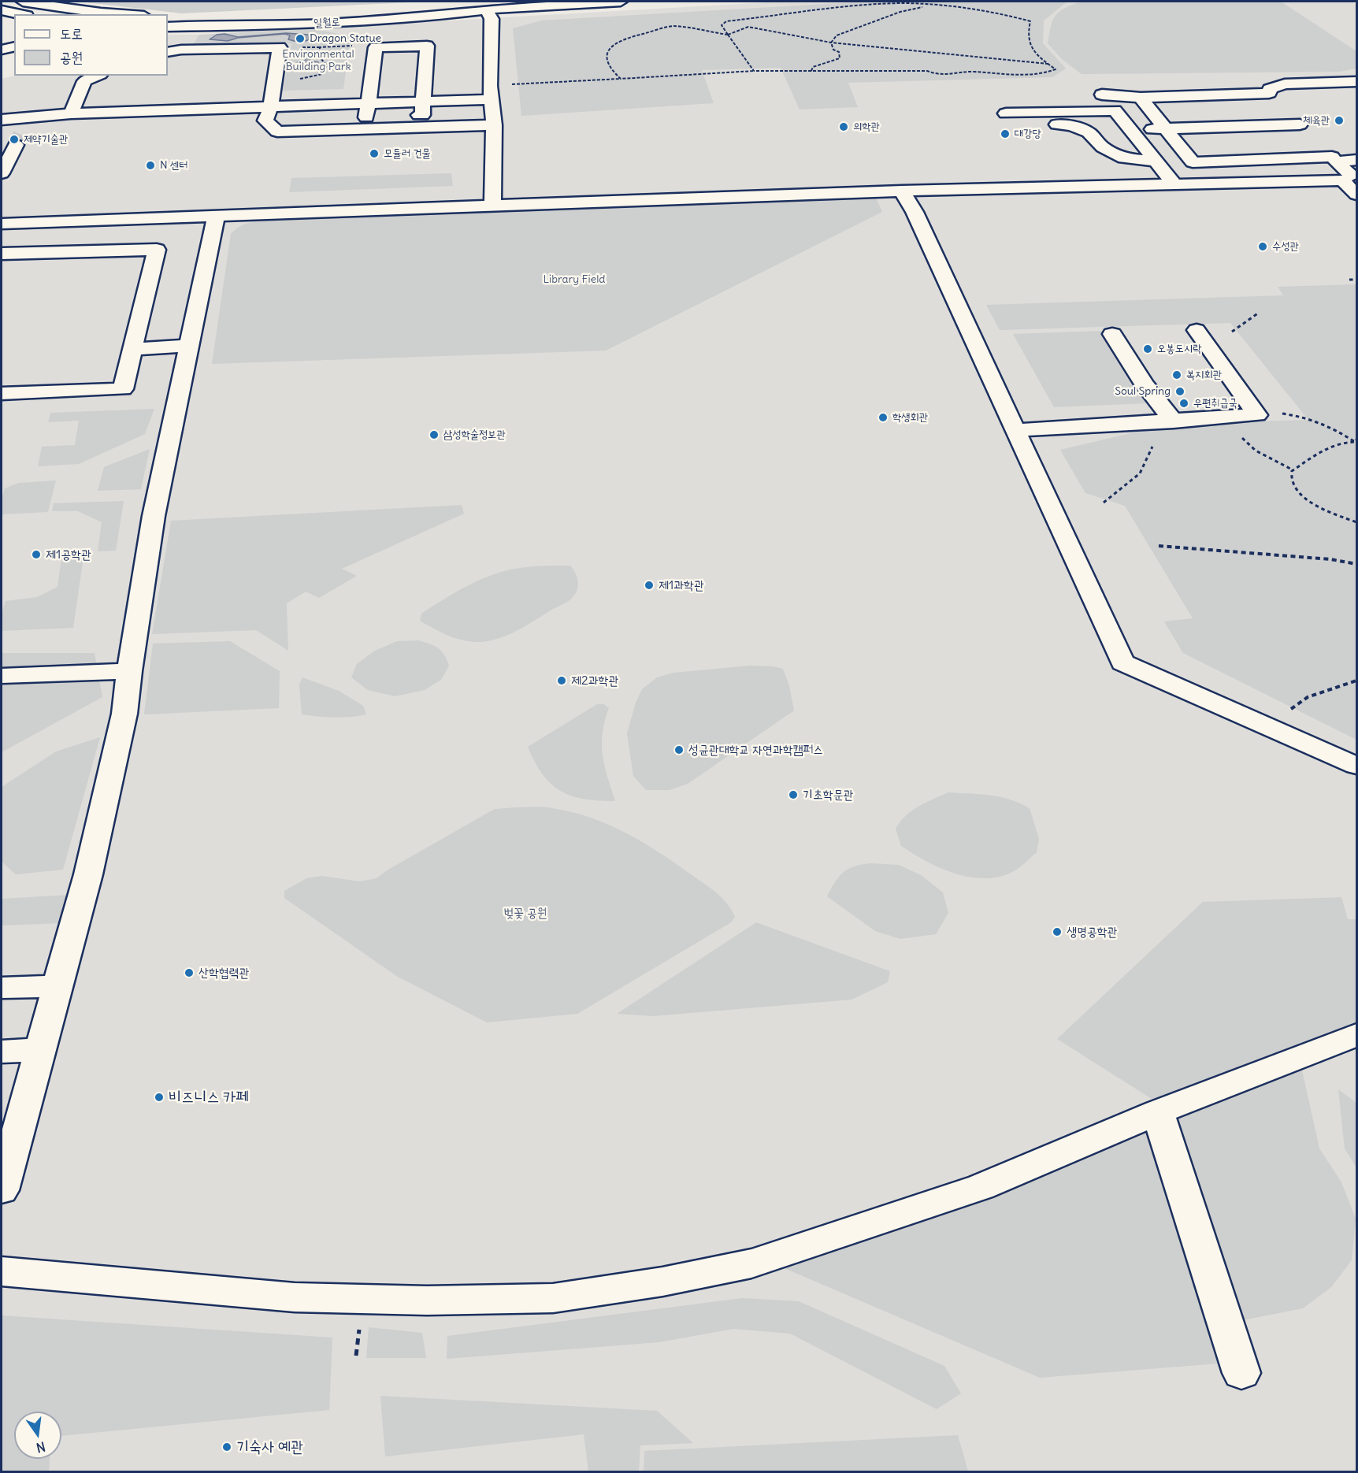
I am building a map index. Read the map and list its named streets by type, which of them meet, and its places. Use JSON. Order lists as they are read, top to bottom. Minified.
{"streets":{"street":["일월로"]},"parks":["Environmental Building Park","Library Field","벚꽃 공원"],"places":["Dragon Statue","체육관","의학관","대강당","제약기술관","모듈러 건물","N 센터","수성관","오봉도시락","복지회관","Soul Spring","우편취급국","학생회관","삼성학술정보관","제1공학관","제1과학관","제2과학관","성균관대학교 자연과학캠퍼스","기초학문관","생명공학관","산학협력관","비즈니스 카페","기숙사 예관"],"legend":["도로","공원"],"north":"bottom"}
